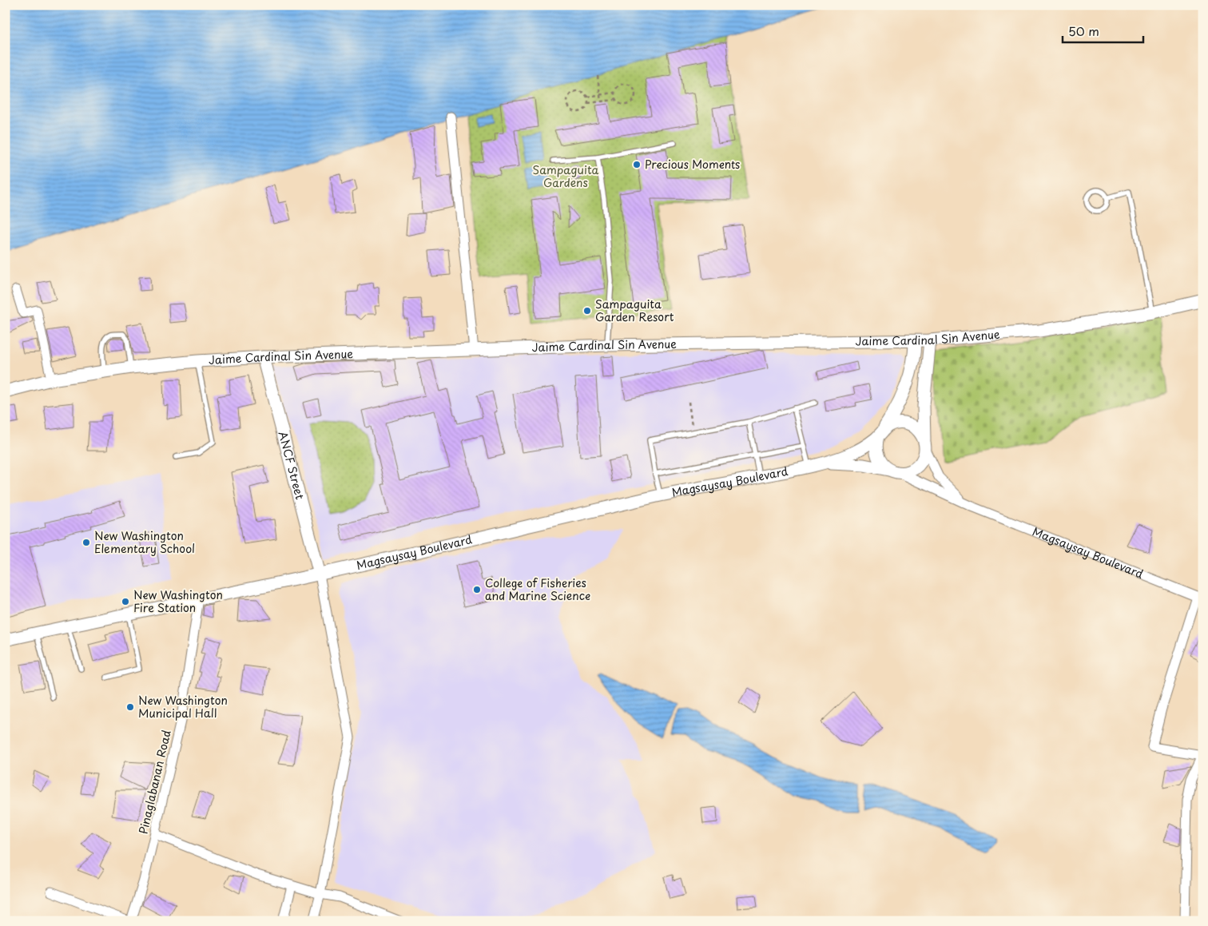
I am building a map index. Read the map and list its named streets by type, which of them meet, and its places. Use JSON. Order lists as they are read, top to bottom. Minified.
{"streets":{"main road":["Jaime Cardinal Sin Avenue","ANCF Street","Magsaysay Boulevard"],"street":["Pinaglabanan Road"]},"crossings":[["Jaime Cardinal Sin Avenue","ANCF Street"],["Jaime Cardinal Sin Avenue","Magsaysay Boulevard"],["ANCF Street","Magsaysay Boulevard"],["Magsaysay Boulevard","Pinaglabanan Road"]],"parks":["Sampaguita Gardens"],"places":["Precious Moments","Sampaguita Garden Resort","New Washington Elementary School","College of Fisheries and Marine Science","New Washington Fire Station","New Washington Municipal Hall"],"scale_bar":"50 m"}
